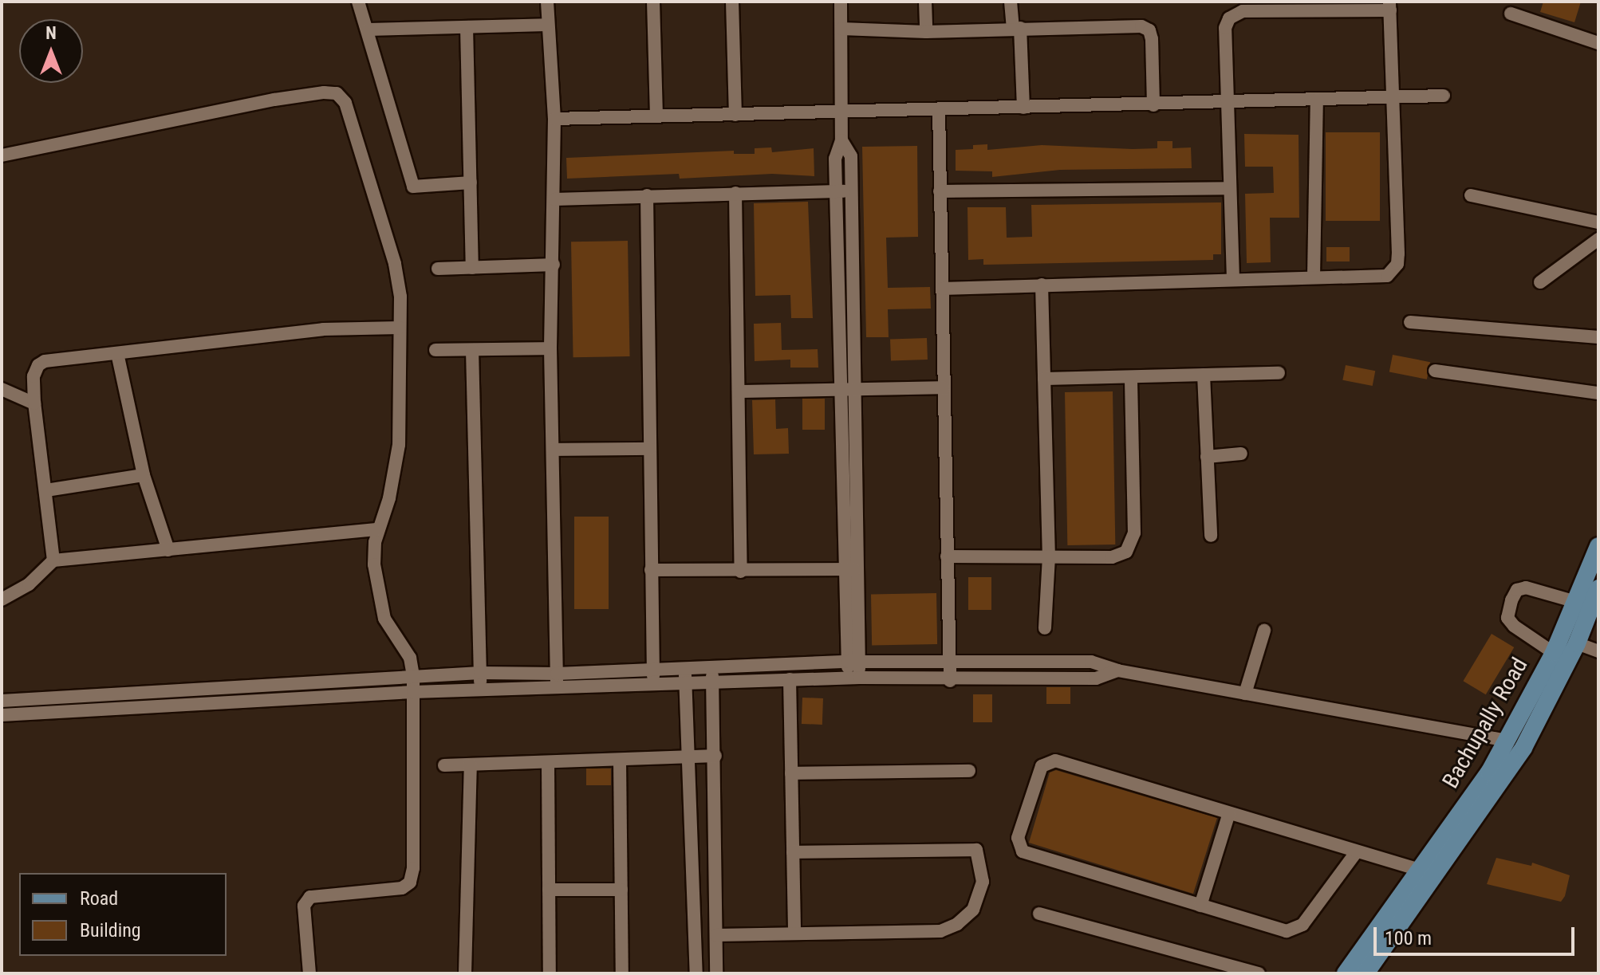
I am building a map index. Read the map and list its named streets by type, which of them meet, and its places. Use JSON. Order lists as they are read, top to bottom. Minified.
{"streets":{"main road":["Bachupally Road"]},"legend":["Road","Building"],"scale_bar":"100 m","north":"top"}
